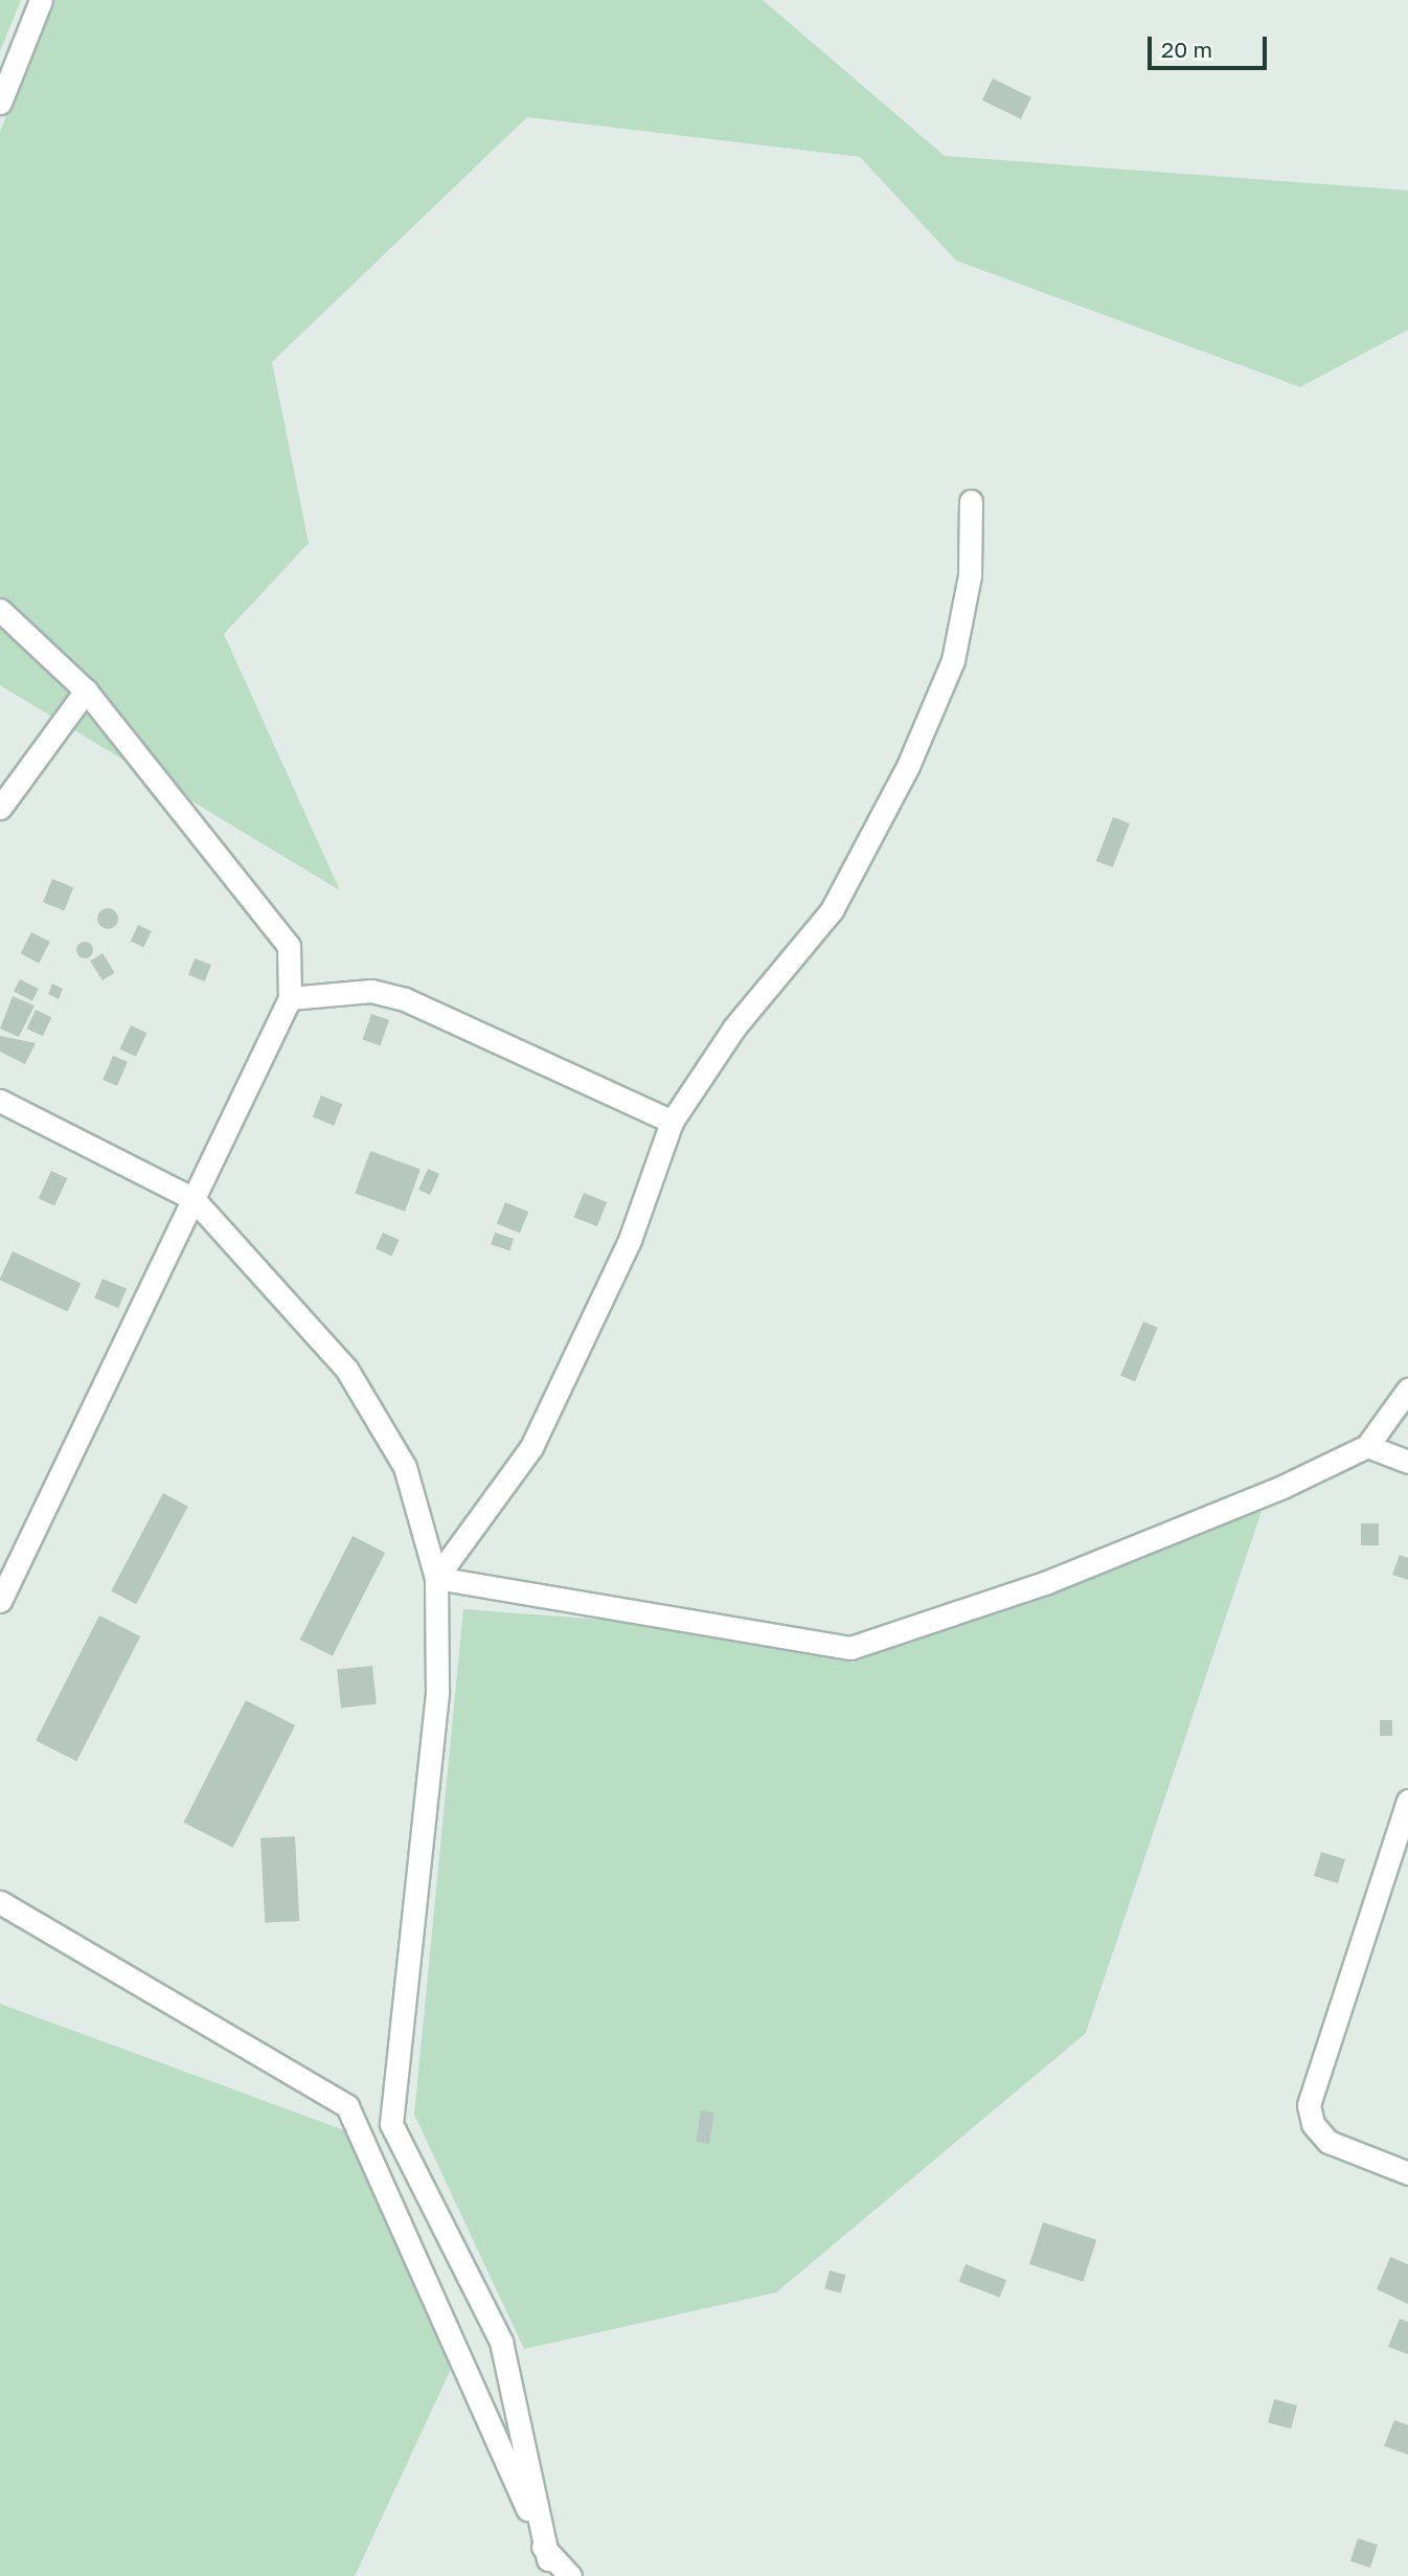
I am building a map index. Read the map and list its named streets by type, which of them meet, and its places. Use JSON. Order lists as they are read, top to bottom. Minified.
{"scale_bar":"20 m"}
